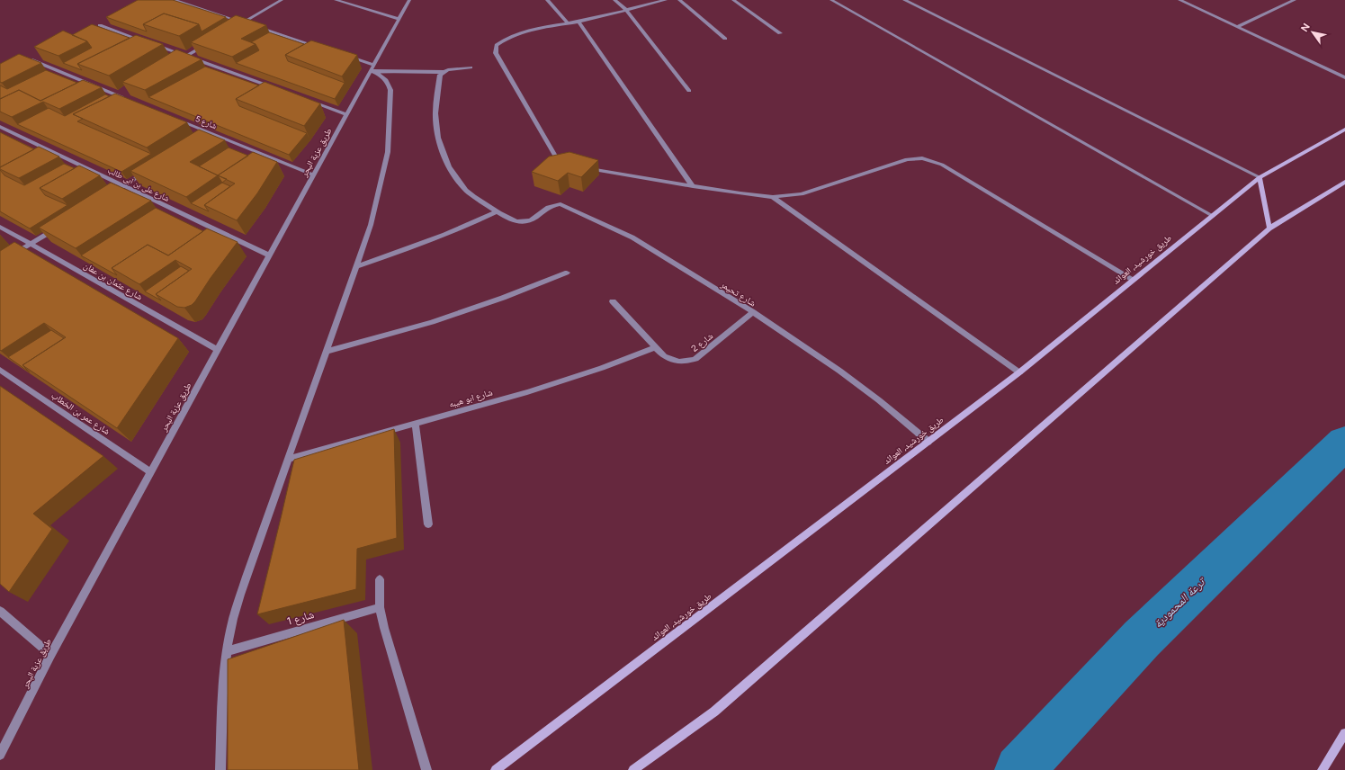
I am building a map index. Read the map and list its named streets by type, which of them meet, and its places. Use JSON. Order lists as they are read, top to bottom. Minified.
{"streets":{"main road":["طريق خورشيد, العوائد"],"street":["شارع 5","طريق عزبة البحر","شارع على بن ابى طالب","شارع عثمان بن عفان","شارع تحيمر","شارع 2","شارع ابو هيبه","شارع عمر بن الخطاب","شارع 1"]},"crossings":[["شارع 5","طريق عزبة البحر"],["طريق عزبة البحر","شارع على بن ابى طالب"],["طريق عزبة البحر","شارع عثمان بن عفان"],["طريق عزبة البحر","شارع عمر بن الخطاب"],["طريق خورشيد, العوائد","شارع تحيمر"],["شارع تحيمر","شارع 2"],["شارع 2","شارع ابو هيبه"]],"water":["ترعة المحمودية"],"north":"top left"}
